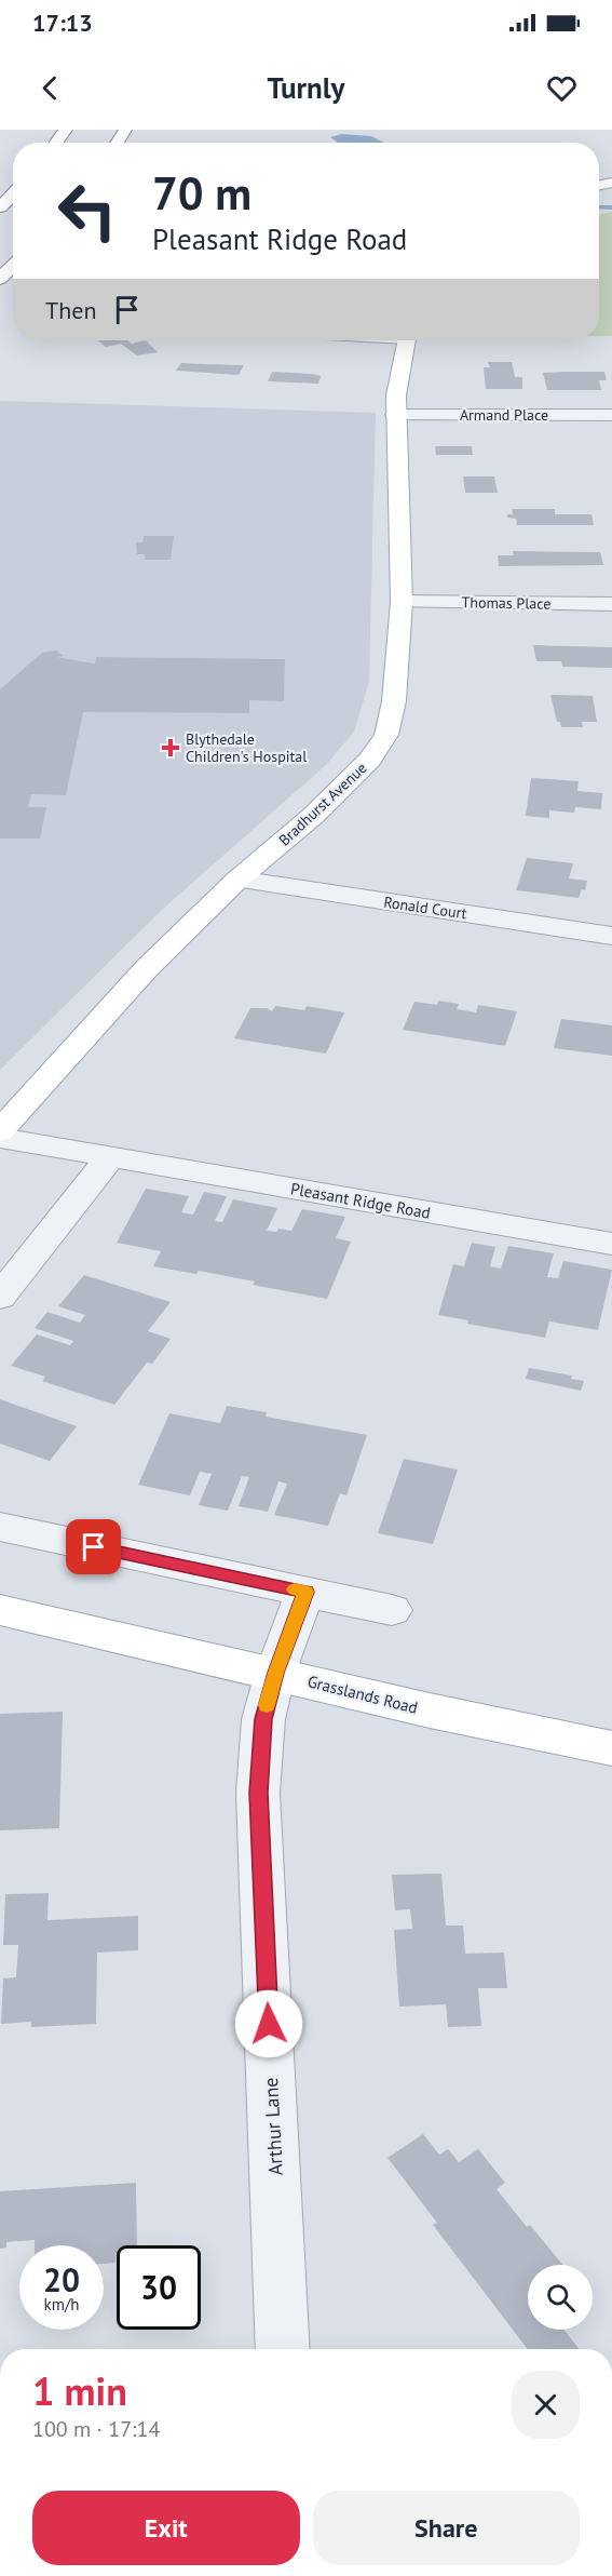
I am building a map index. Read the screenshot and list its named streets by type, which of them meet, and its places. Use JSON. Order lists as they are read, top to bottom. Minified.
{"streets":{"main road":["Bradhurst Avenue","Grasslands Road"],"street":["Armand Place","Thomas Place","Ronald Court","Pleasant Ridge Road","Arthur Lane"]},"crossings":[["Armand Place","Bradhurst Avenue"],["Thomas Place","Bradhurst Avenue"],["Bradhurst Avenue","Ronald Court"],["Grasslands Road","Arthur Lane"]],"places":{"health":["Blythedale Children's Hospital"]},"page":{"status":"17:13","header":"Turnly","turn":["70 m","Pleasant Ridge Road"],"then":"Then","speed":"20 km/h","limit":"30","heading":["1 min","100 m · 17:14"],"buttons":["Exit","Share"]}}
